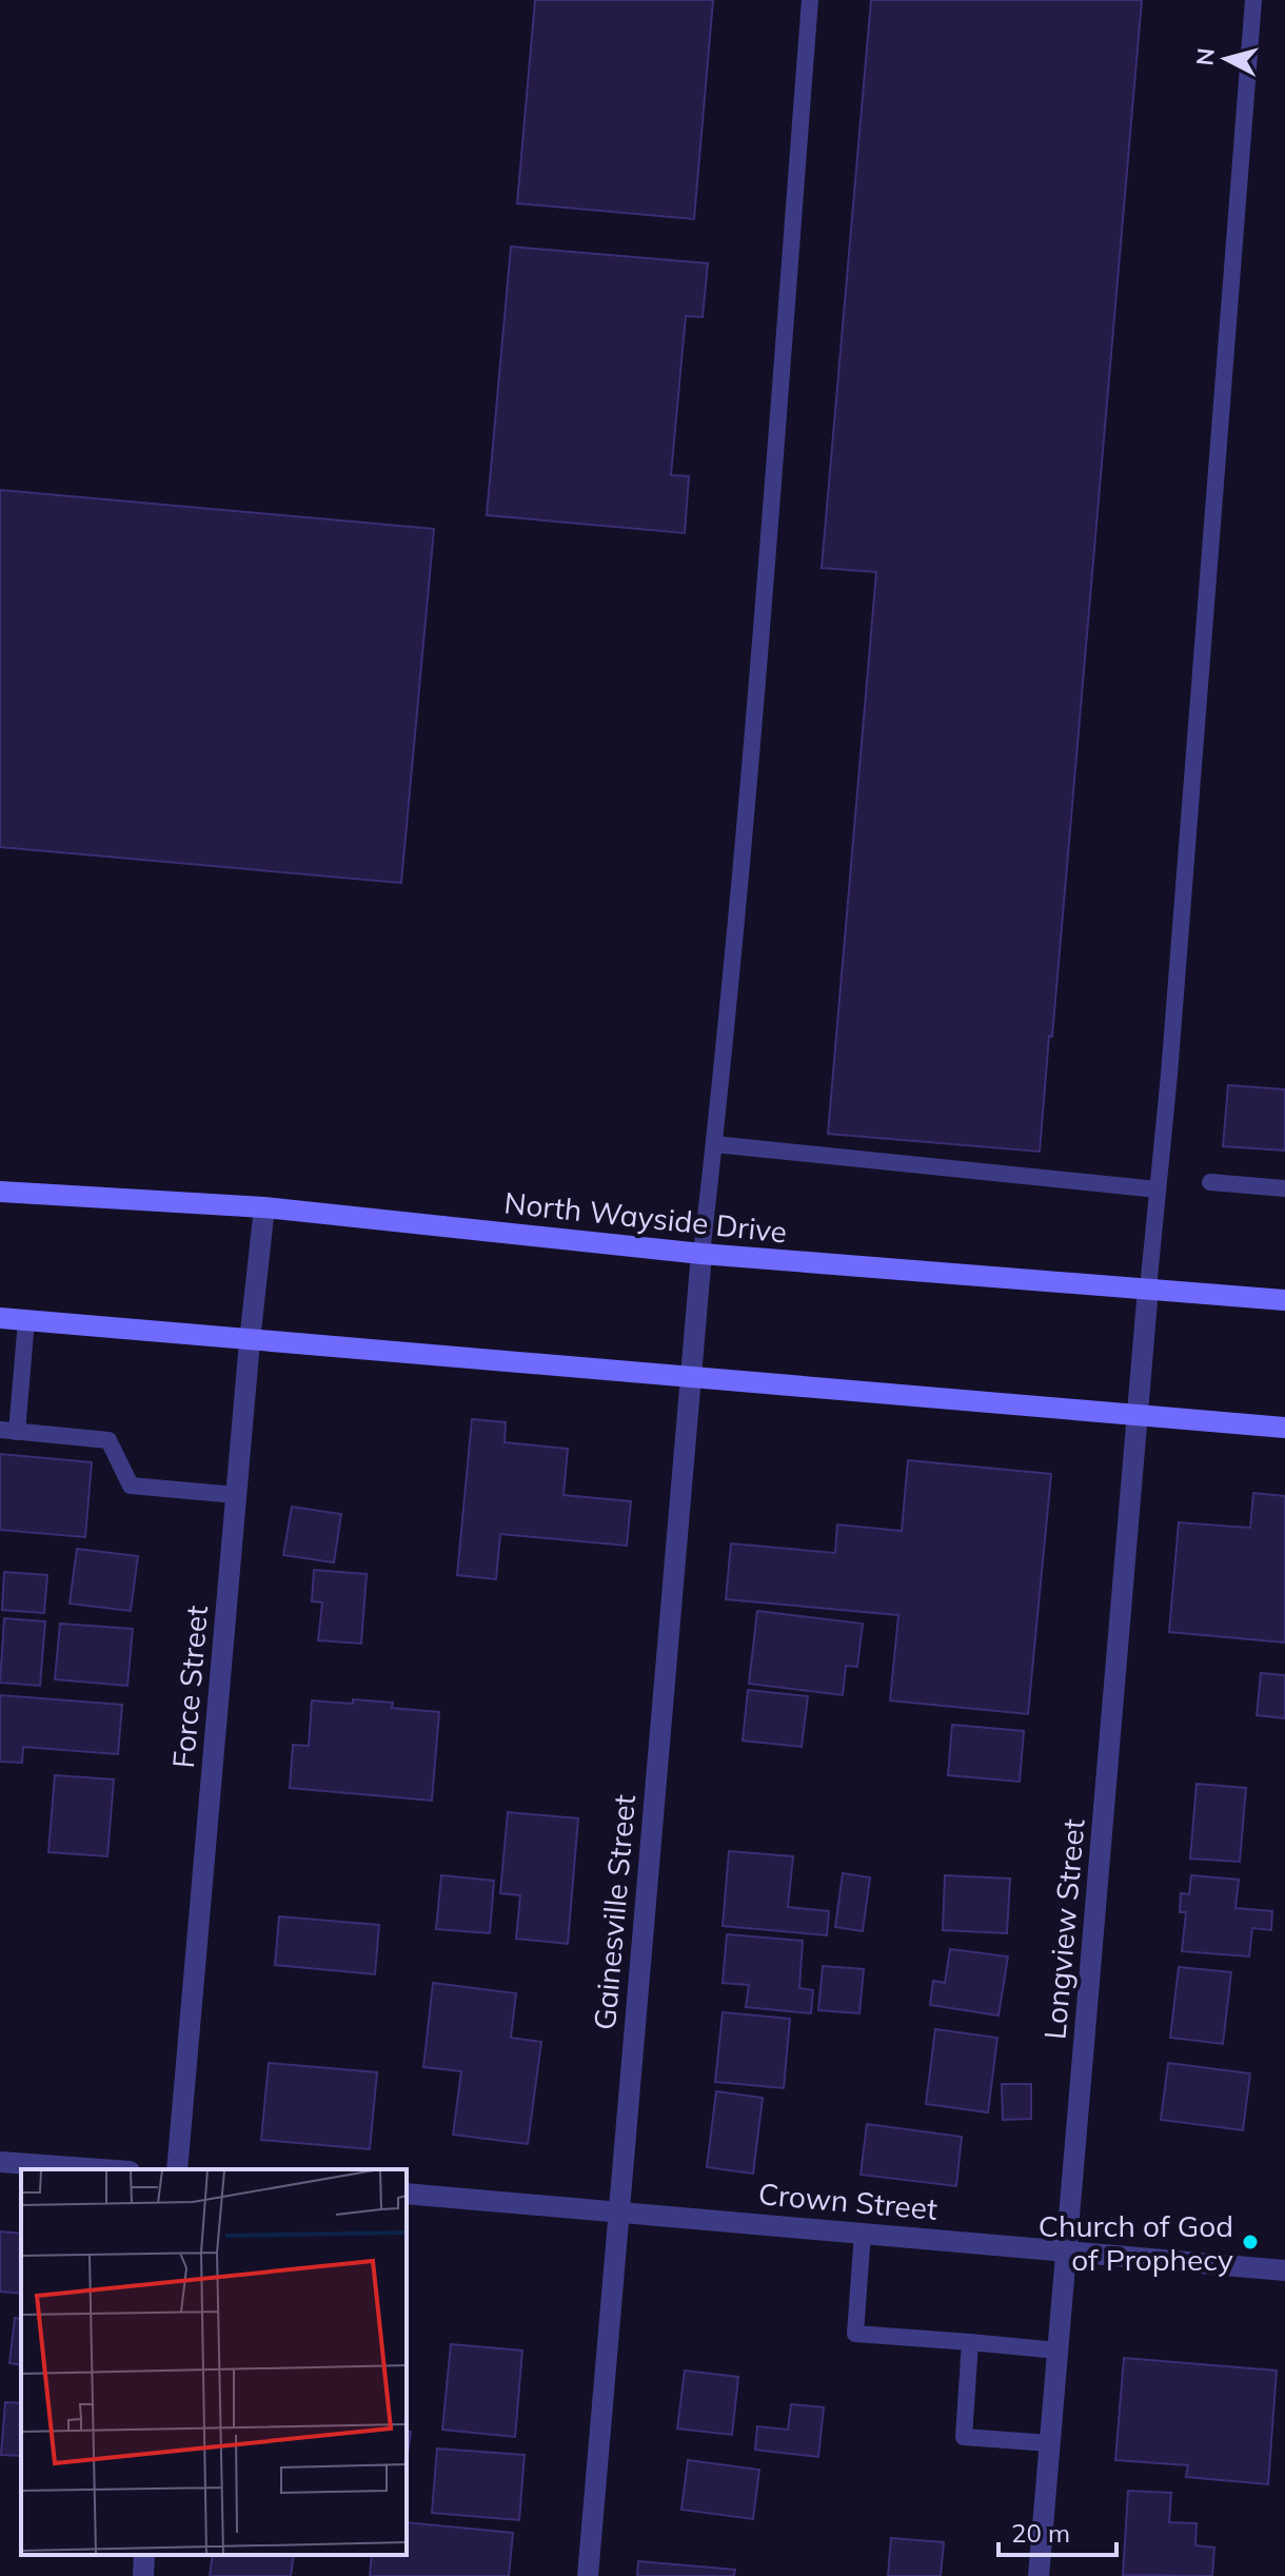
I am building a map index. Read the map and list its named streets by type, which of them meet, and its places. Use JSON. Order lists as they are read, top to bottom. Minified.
{"streets":{"main road":["North Wayside Drive"],"street":["Force Street","Gainesville Street","Longview Street","Crown Street"]},"crossings":[["North Wayside Drive","Force Street"],["North Wayside Drive","Gainesville Street"],["North Wayside Drive","Longview Street"],["Gainesville Street","Crown Street"],["Longview Street","Crown Street"]],"places":["Church of God of Prophecy"],"scale_bar":"20 m","north":"left"}
